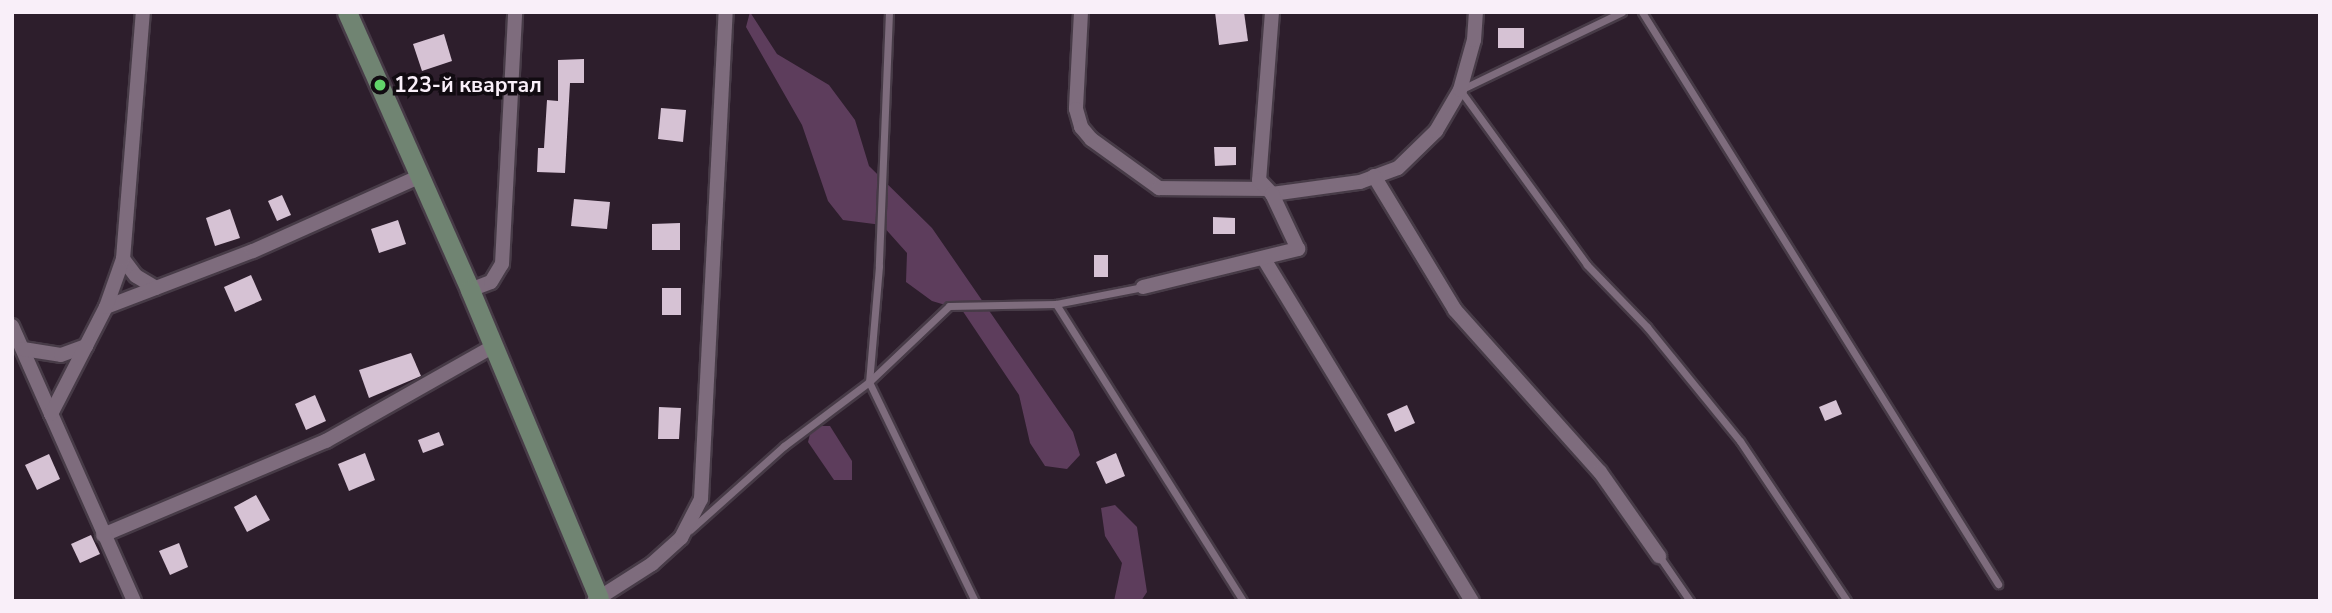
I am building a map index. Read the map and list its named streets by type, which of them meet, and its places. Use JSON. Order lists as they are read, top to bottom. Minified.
{"places":["123-й квартал"]}
